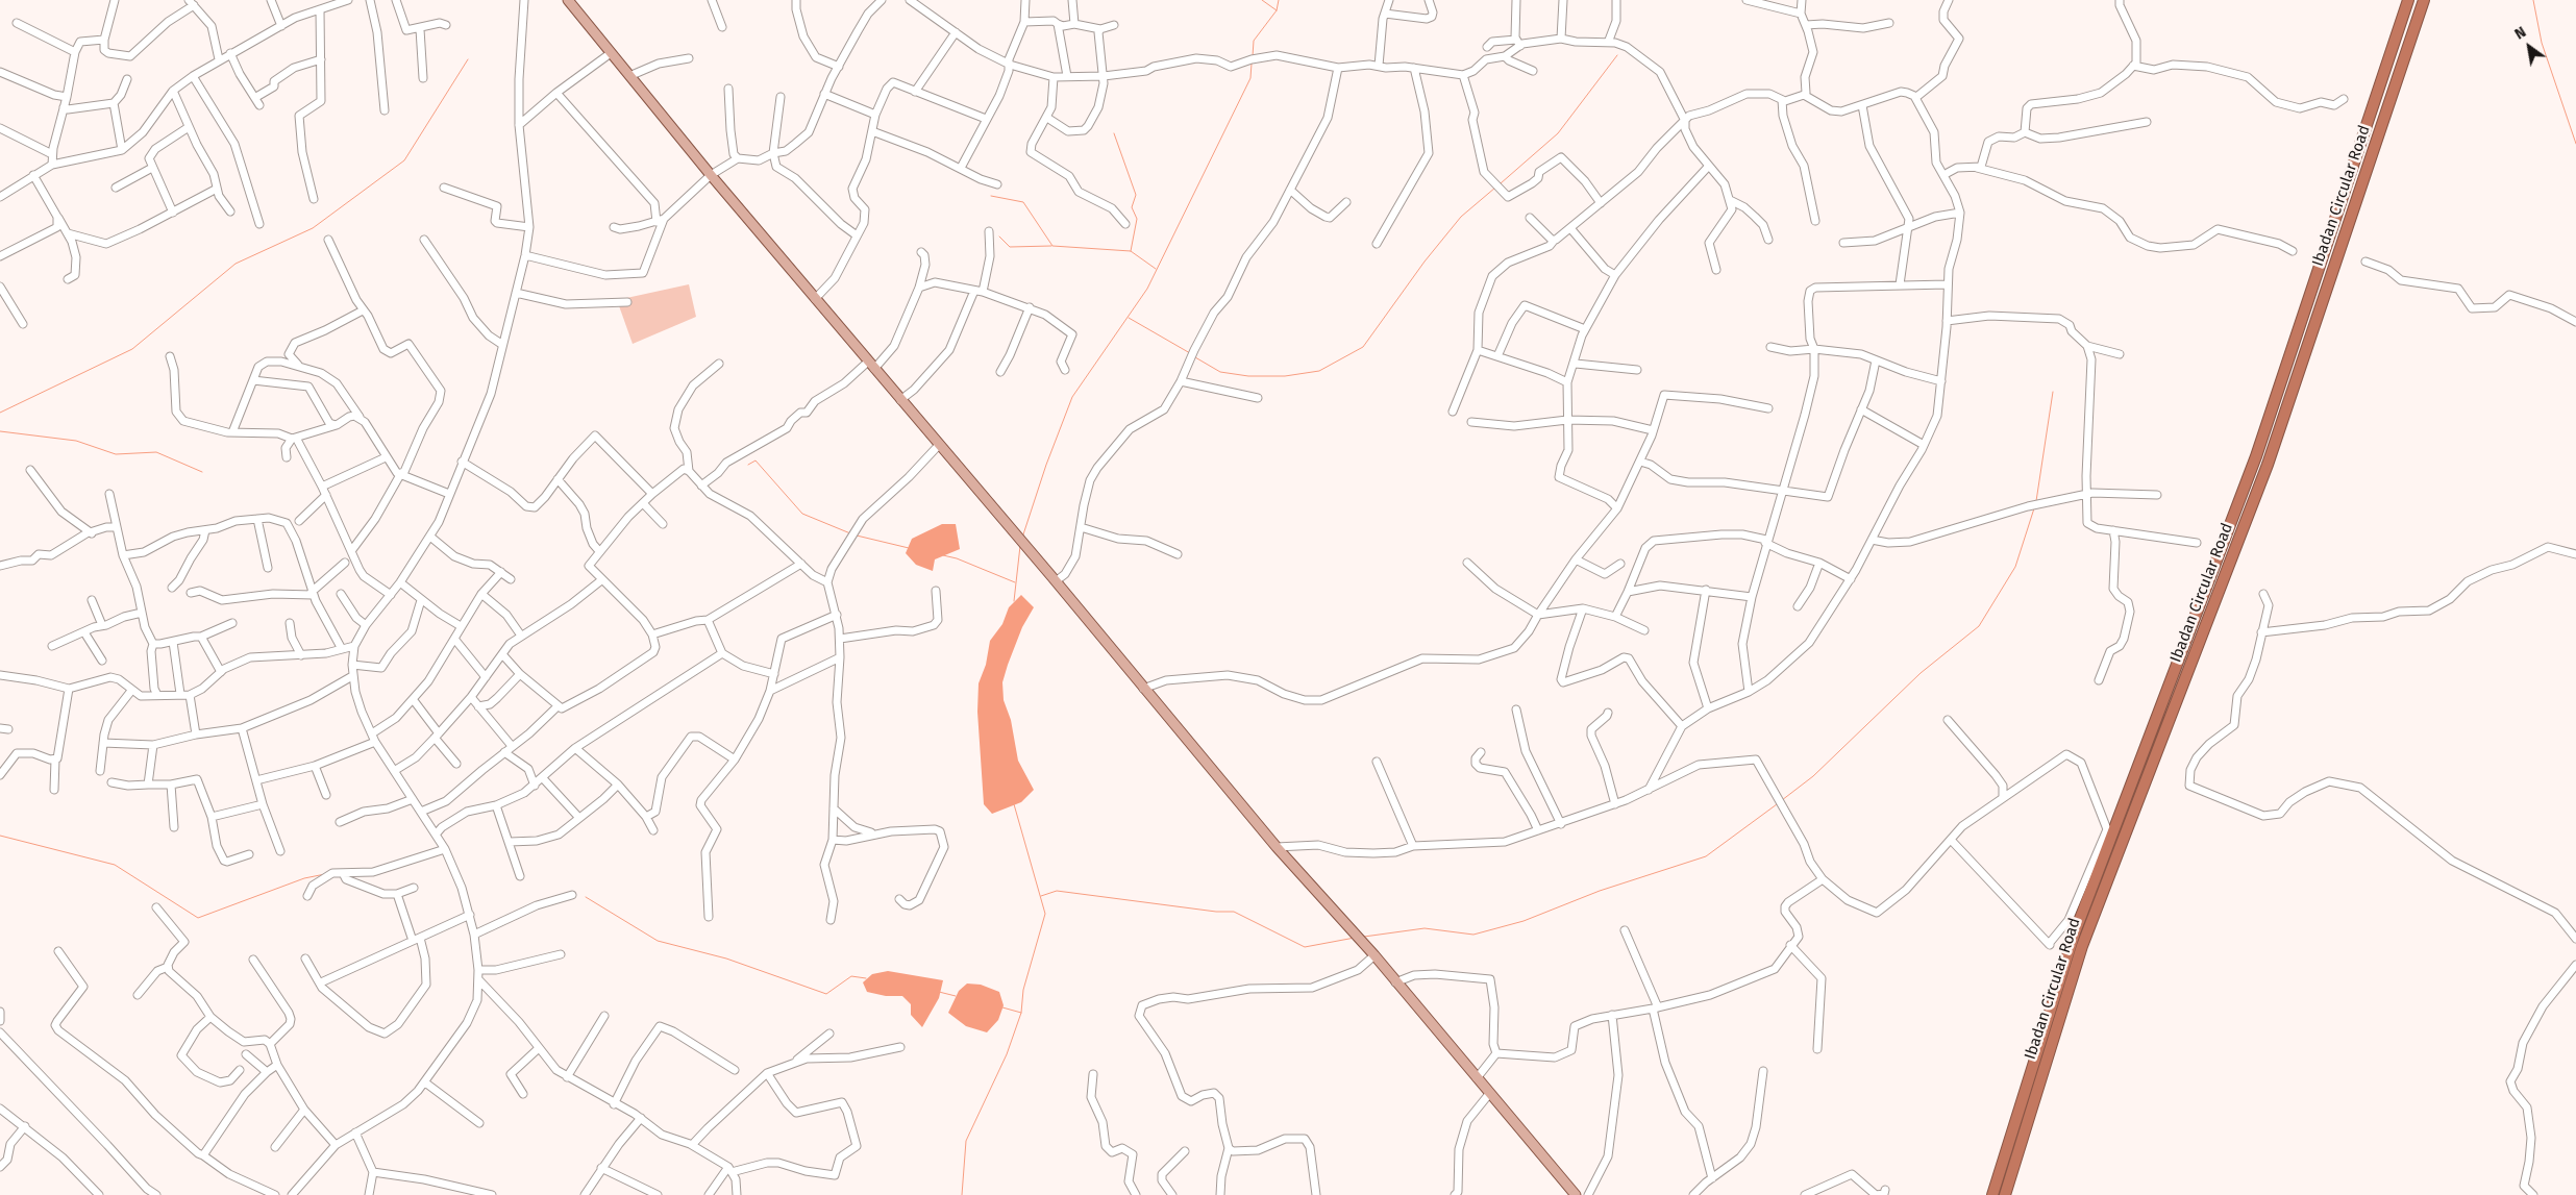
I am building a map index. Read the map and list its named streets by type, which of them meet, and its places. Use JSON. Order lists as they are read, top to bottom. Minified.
{"streets":{"highway":["Ibadan Circular Road"]},"north":"top left"}
